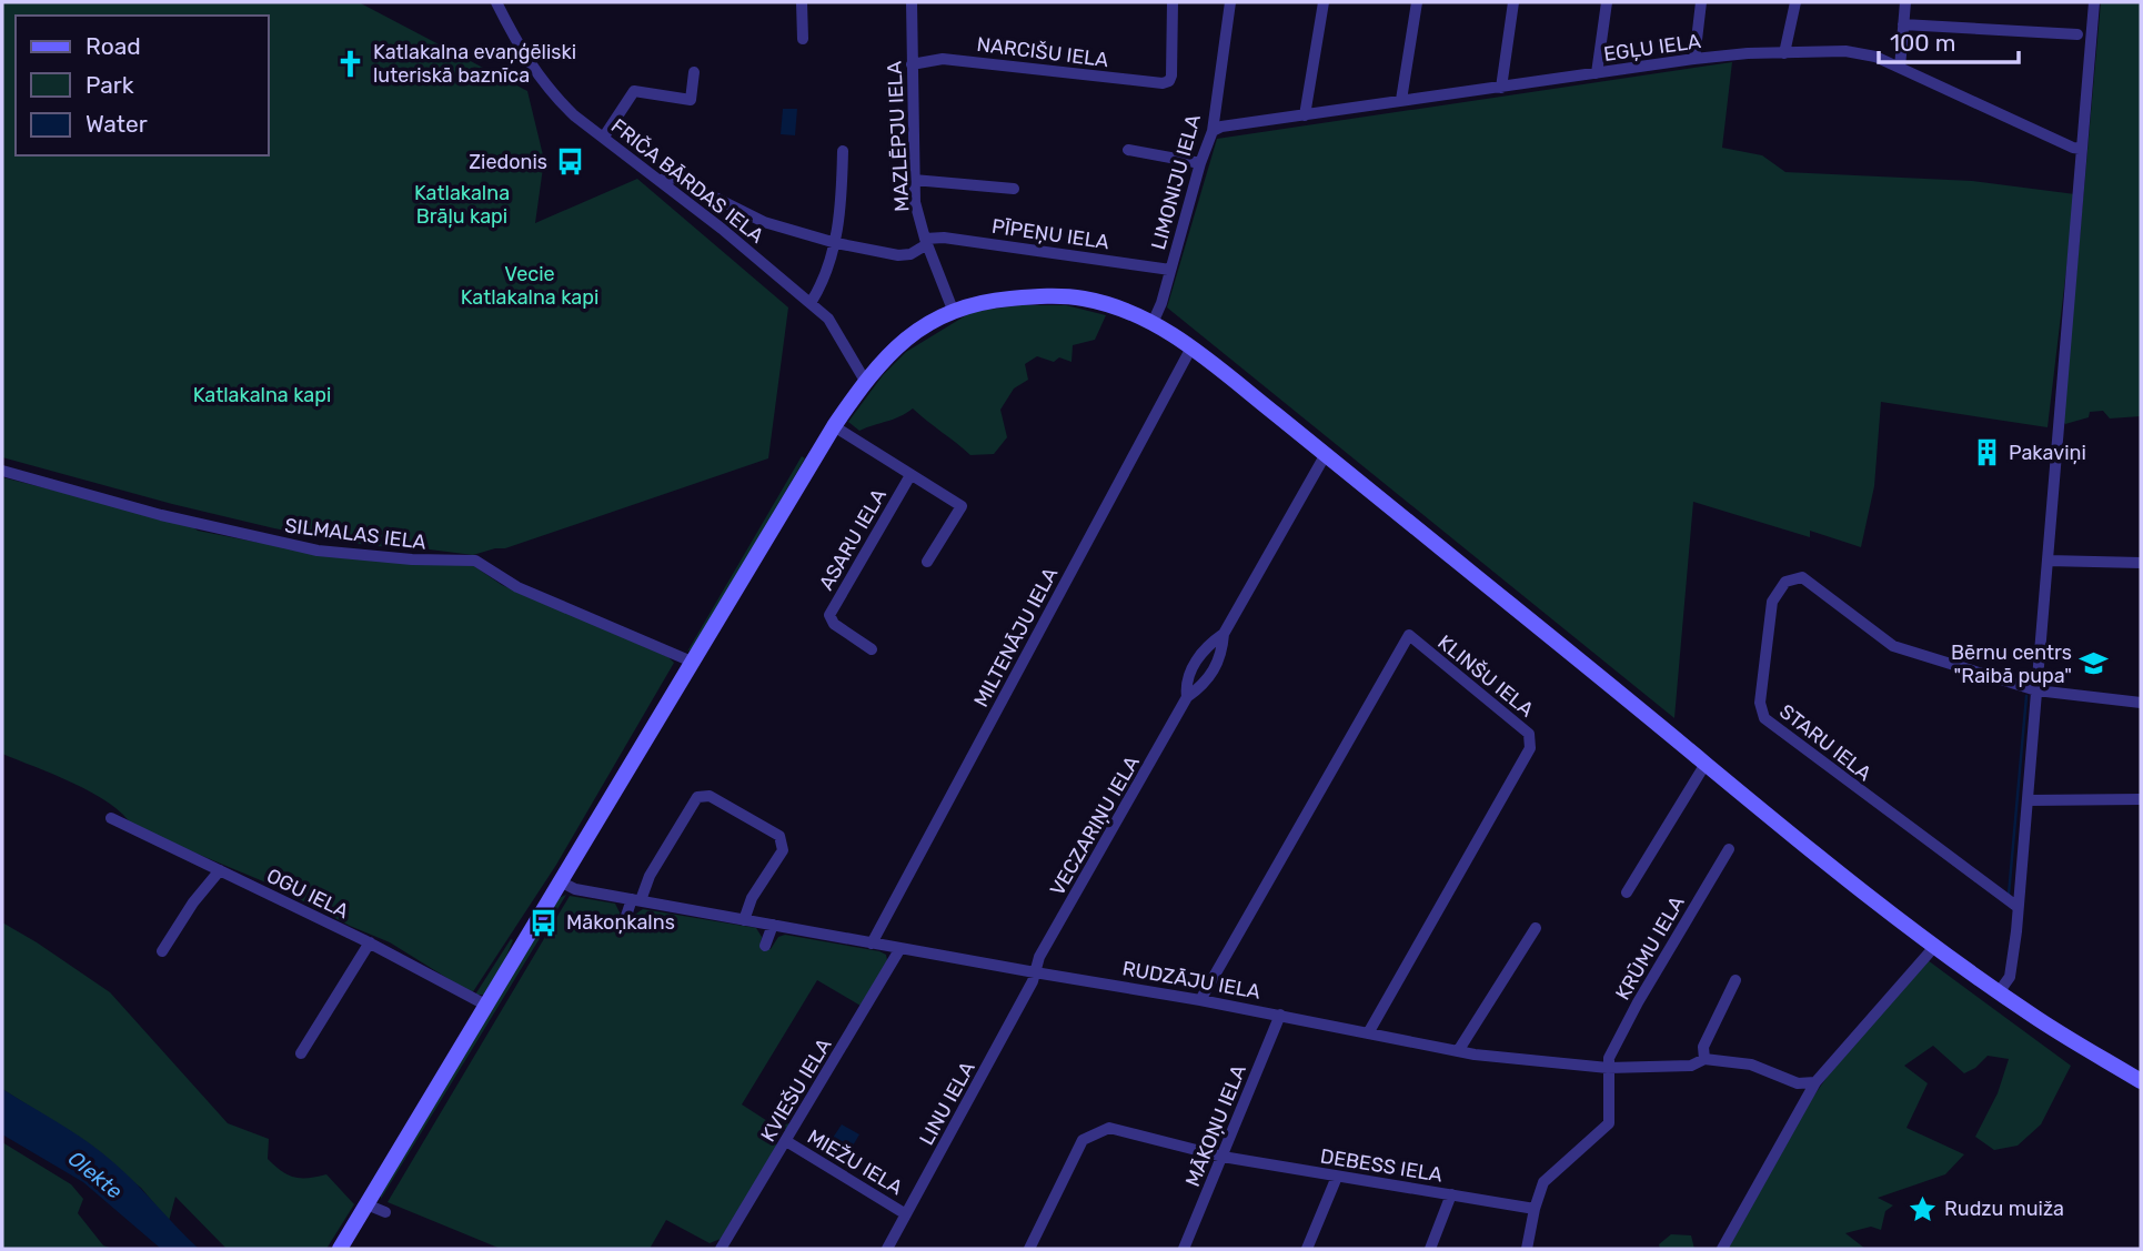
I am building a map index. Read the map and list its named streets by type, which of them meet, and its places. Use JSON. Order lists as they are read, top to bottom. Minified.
{"streets":{"street":["EGĻU IELA","NARCIŠU IELA","MAZLĒPJU IELA","FRIČA BĀRDAS IELA","LIMONIJU IELA","PĪPEŅU IELA","SILMALAS IELA","ASARU IELA","MILTENĀJU IELA","KLINŠU IELA","STARU IELA","VECZARIŅU IELA","OGU IELA","KRŪMU IELA","RUDZĀJU IELA","KVIEŠU IELA","LINU IELA","MĀKOŅU IELA","MIEŽU IELA","DEBESS IELA"]},"crossings":[["EGĻU IELA","LIMONIJU IELA"],["NARCIŠU IELA","MAZLĒPJU IELA"],["MAZLĒPJU IELA","PĪPEŅU IELA"],["FRIČA BĀRDAS IELA","PĪPEŅU IELA"],["LIMONIJU IELA","PĪPEŅU IELA"],["MILTENĀJU IELA","RUDZĀJU IELA"],["KLINŠU IELA","RUDZĀJU IELA"],["VECZARIŅU IELA","RUDZĀJU IELA"],["VECZARIŅU IELA","LINU IELA"],["KRŪMU IELA","RUDZĀJU IELA"],["RUDZĀJU IELA","KVIEŠU IELA"],["RUDZĀJU IELA","LINU IELA"],["RUDZĀJU IELA","MĀKOŅU IELA"],["KVIEŠU IELA","MIEŽU IELA"],["LINU IELA","MIEŽU IELA"],["MĀKOŅU IELA","DEBESS IELA"]],"water":["Olekte"],"parks":["Katlakalna Brāļu kapi","Vecie Katlakalna kapi","Katlakalna kapi"],"places":{"church":["Katlakalna evaņģēliski luteriskā baznīca"],"bus stop":["Ziedonis","Mākoņkalns"],"building":["Pakaviņi"],"school or university":["Bērnu centrs \"Raibā pupa\""],"place":["Rudzu muiža"]},"legend":["Road","Park","Water"],"scale_bar":"100 m"}
